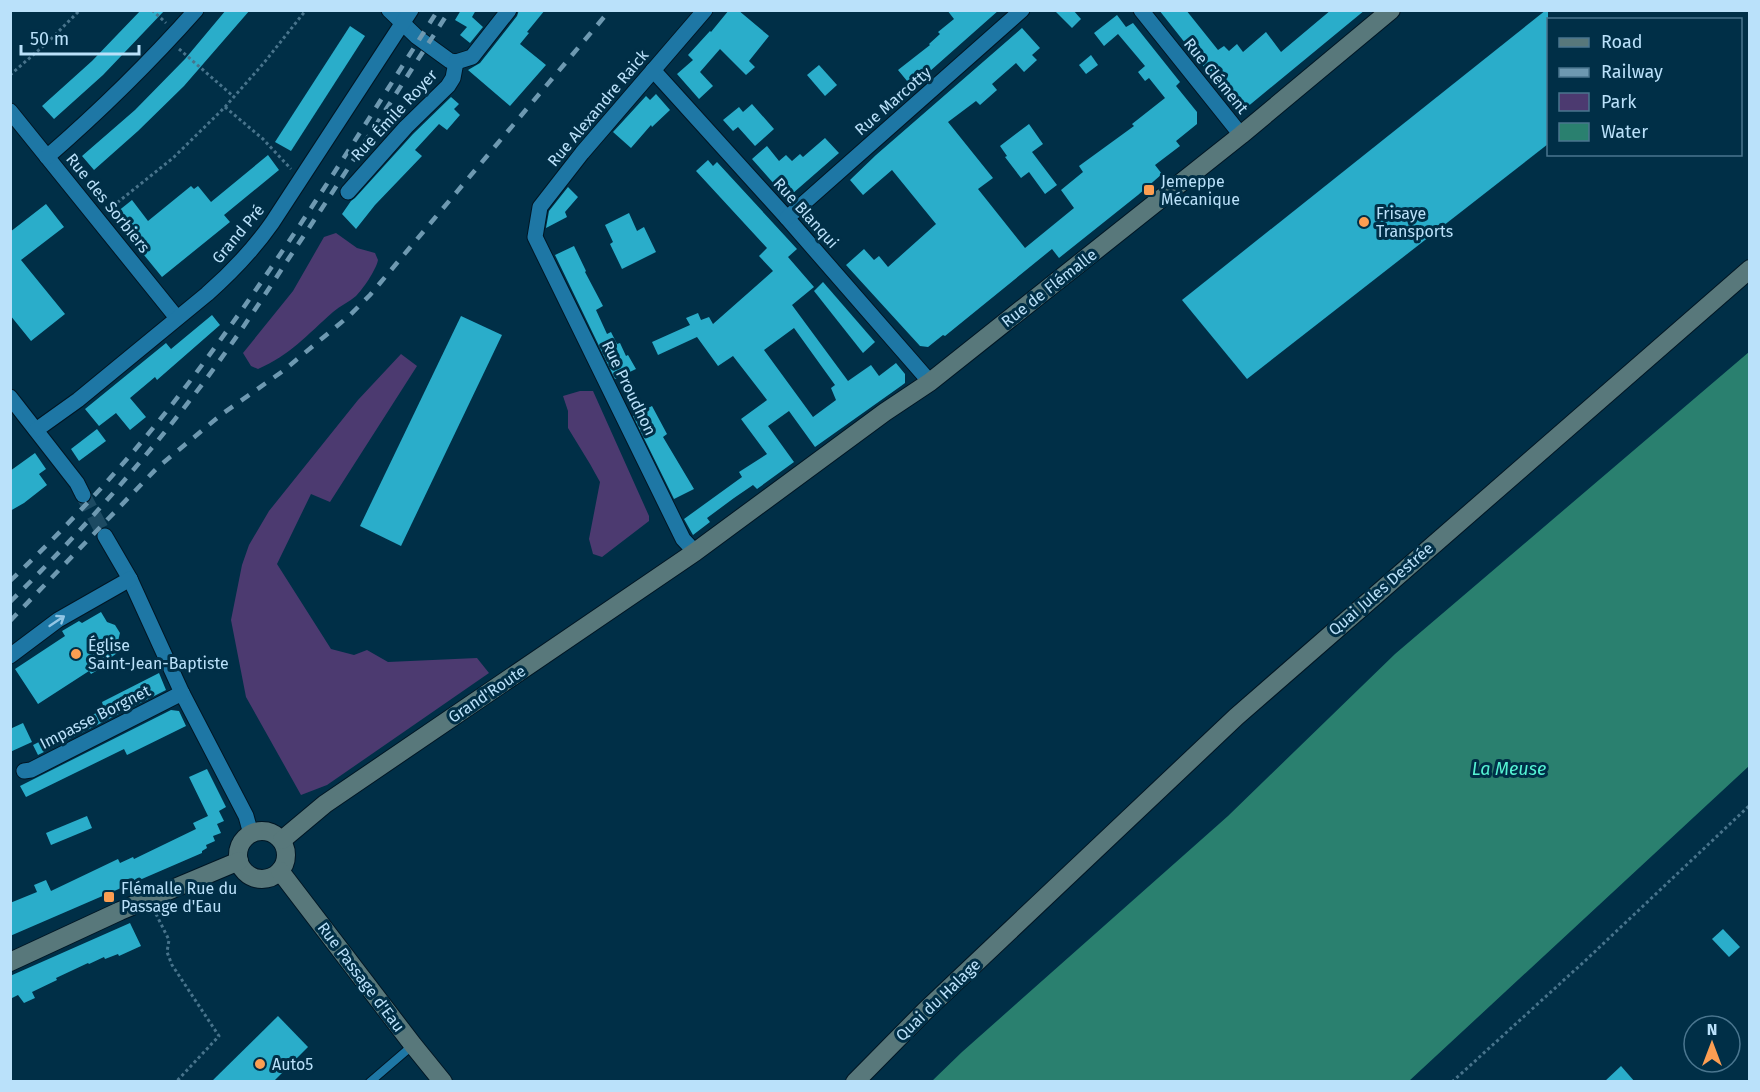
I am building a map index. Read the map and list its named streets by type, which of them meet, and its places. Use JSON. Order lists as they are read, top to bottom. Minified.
{"streets":{"street":["Rue Clément","Rue Marcotty","Rue Alexandre Raick","Rue Émile Royer","Rue des Sorbiers","Rue Blanqui","Grand Pré","Rue de Flémalle","Rue Proudhon","Quai Jules Destrée","Grand'Route","Impasse Borgnet","Rue Passage d'Eau","Quai du Halage"]},"crossings":[["Rue Clément","Rue de Flémalle"],["Rue Marcotty","Rue Blanqui"],["Rue Alexandre Raick","Rue Blanqui"],["Rue Alexandre Raick","Rue Proudhon"],["Rue des Sorbiers","Grand Pré"],["Rue Blanqui","Rue de Flémalle"],["Rue de Flémalle","Rue Proudhon"],["Rue de Flémalle","Grand'Route"],["Rue Proudhon","Grand'Route"],["Quai Jules Destrée","Quai du Halage"],["Grand'Route","Rue Passage d'Eau"]],"water":["La Meuse"],"places":{"transit":["Jemeppe Mécanique","Flémalle Rue du Passage d'Eau"],"other":["Frisaye Transports","Église Saint-Jean-Baptiste","Auto5"]},"legend":["Road","Railway","Park","Water"],"scale_bar":"50 m","north":"top"}
